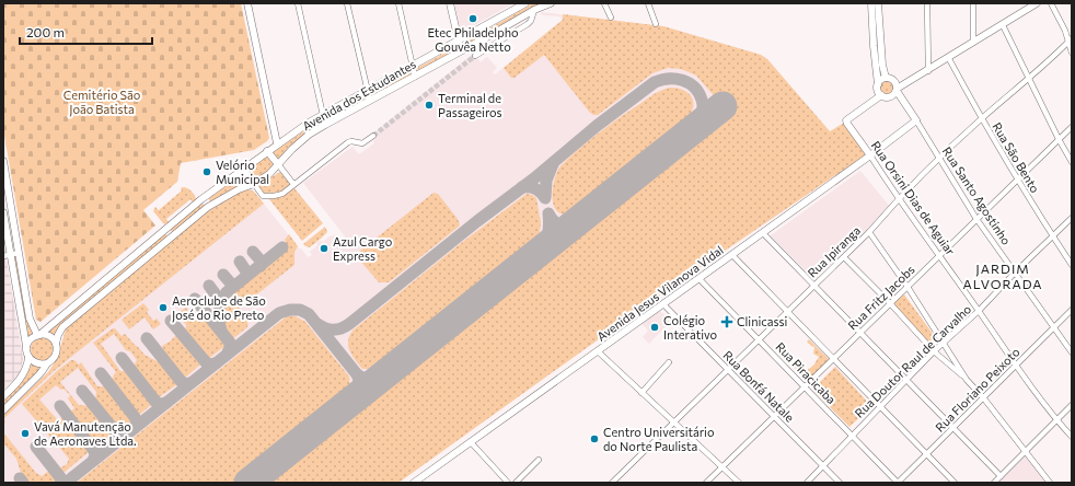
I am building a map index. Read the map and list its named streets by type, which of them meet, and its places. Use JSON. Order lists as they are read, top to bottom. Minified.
{"streets":{"main road":["Avenida dos Estudantes","Rua Santo Agostinho","Rua Orsini Dias de Aguiar","Avenida Jesus Vilanova Vidal"],"street":["Rua São Bento","Rua Ipiranga","Rua Fritz Jacobs","Rua Doutor Raul de Carvalho","Rua Piracicaba","Rua Bonfá Natale","Rua Floriano Peixoto"]},"crossings":[["Rua São Bento","Rua Ipiranga"],["Rua São Bento","Rua Fritz Jacobs"],["Rua São Bento","Rua Doutor Raul de Carvalho"],["Rua Santo Agostinho","Rua Orsini Dias de Aguiar"],["Rua Santo Agostinho","Rua Ipiranga"],["Rua Santo Agostinho","Avenida Jesus Vilanova Vidal"],["Rua Santo Agostinho","Rua Fritz Jacobs"],["Rua Santo Agostinho","Rua Doutor Raul de Carvalho"],["Rua Santo Agostinho","Rua Floriano Peixoto"],["Rua Orsini Dias de Aguiar","Rua Ipiranga"],["Rua Orsini Dias de Aguiar","Avenida Jesus Vilanova Vidal"],["Rua Orsini Dias de Aguiar","Rua Fritz Jacobs"],["Rua Orsini Dias de Aguiar","Rua Doutor Raul de Carvalho"],["Rua Orsini Dias de Aguiar","Rua Floriano Peixoto"],["Rua Ipiranga","Rua Piracicaba"],["Rua Ipiranga","Rua Bonfá Natale"],["Avenida Jesus Vilanova Vidal","Rua Piracicaba"],["Avenida Jesus Vilanova Vidal","Rua Bonfá Natale"],["Rua Fritz Jacobs","Rua Piracicaba"],["Rua Fritz Jacobs","Rua Bonfá Natale"],["Rua Doutor Raul de Carvalho","Rua Piracicaba"],["Rua Doutor Raul de Carvalho","Rua Bonfá Natale"],["Rua Piracicaba","Rua Floriano Peixoto"]],"districts":["JARDIM ALVORADA"],"parks":["Cemitério São João Batista"],"places":{"other":["Etec Philadelpho Gouvêa Netto","Terminal de Passageiros","Velório Municipal","Azul Cargo Express","Aeroclube de São José do Rio Preto","Colégio Interativo","Vavá Manutenção de Aeronaves Ltda.","Centro Universitário do Norte Paulista"],"health":["Clinicassi"]},"scale_bar":"200 m"}
